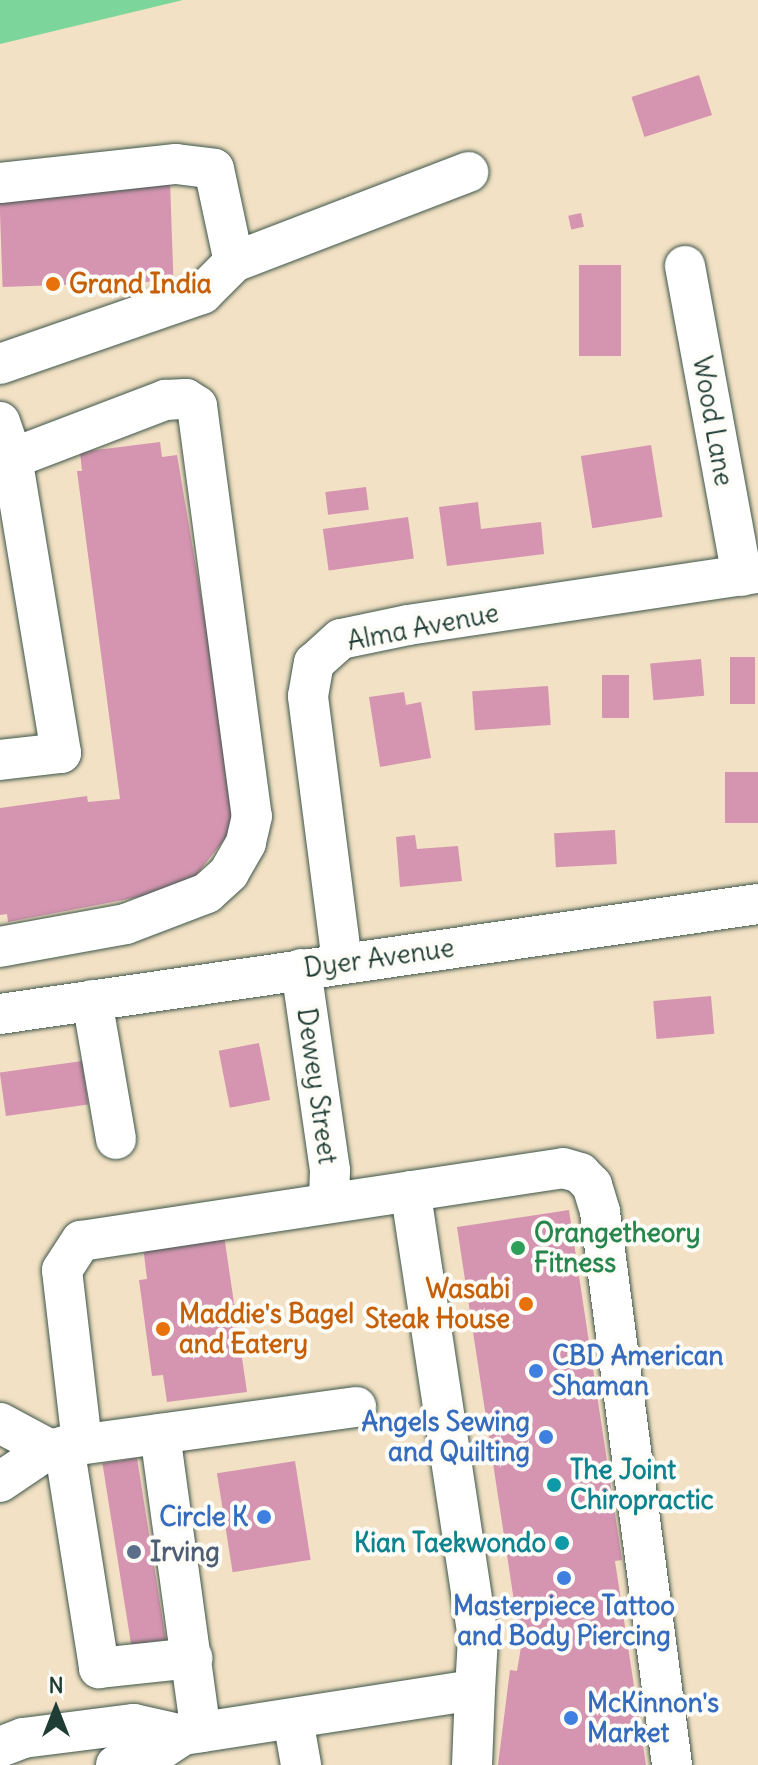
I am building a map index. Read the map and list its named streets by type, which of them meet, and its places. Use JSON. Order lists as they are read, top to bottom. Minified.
{"streets":{"street":["Wood Lane","Alma Avenue","Dyer Avenue","Dewey Street"]},"crossings":[["Wood Lane","Alma Avenue"],["Alma Avenue","Dyer Avenue"],["Dyer Avenue","Dewey Street"]],"places":["Grand India","Orangetheory Fitness","Wasabi Steak House","Maddie's Bagel and Eatery","CBD American Shaman","Angels Sewing and Quilting","The Joint Chiropractic","Circle K","Kian Taekwondo","Irving","Masterpiece Tattoo and Body Piercing","McKinnon's Market"],"north":"top"}
